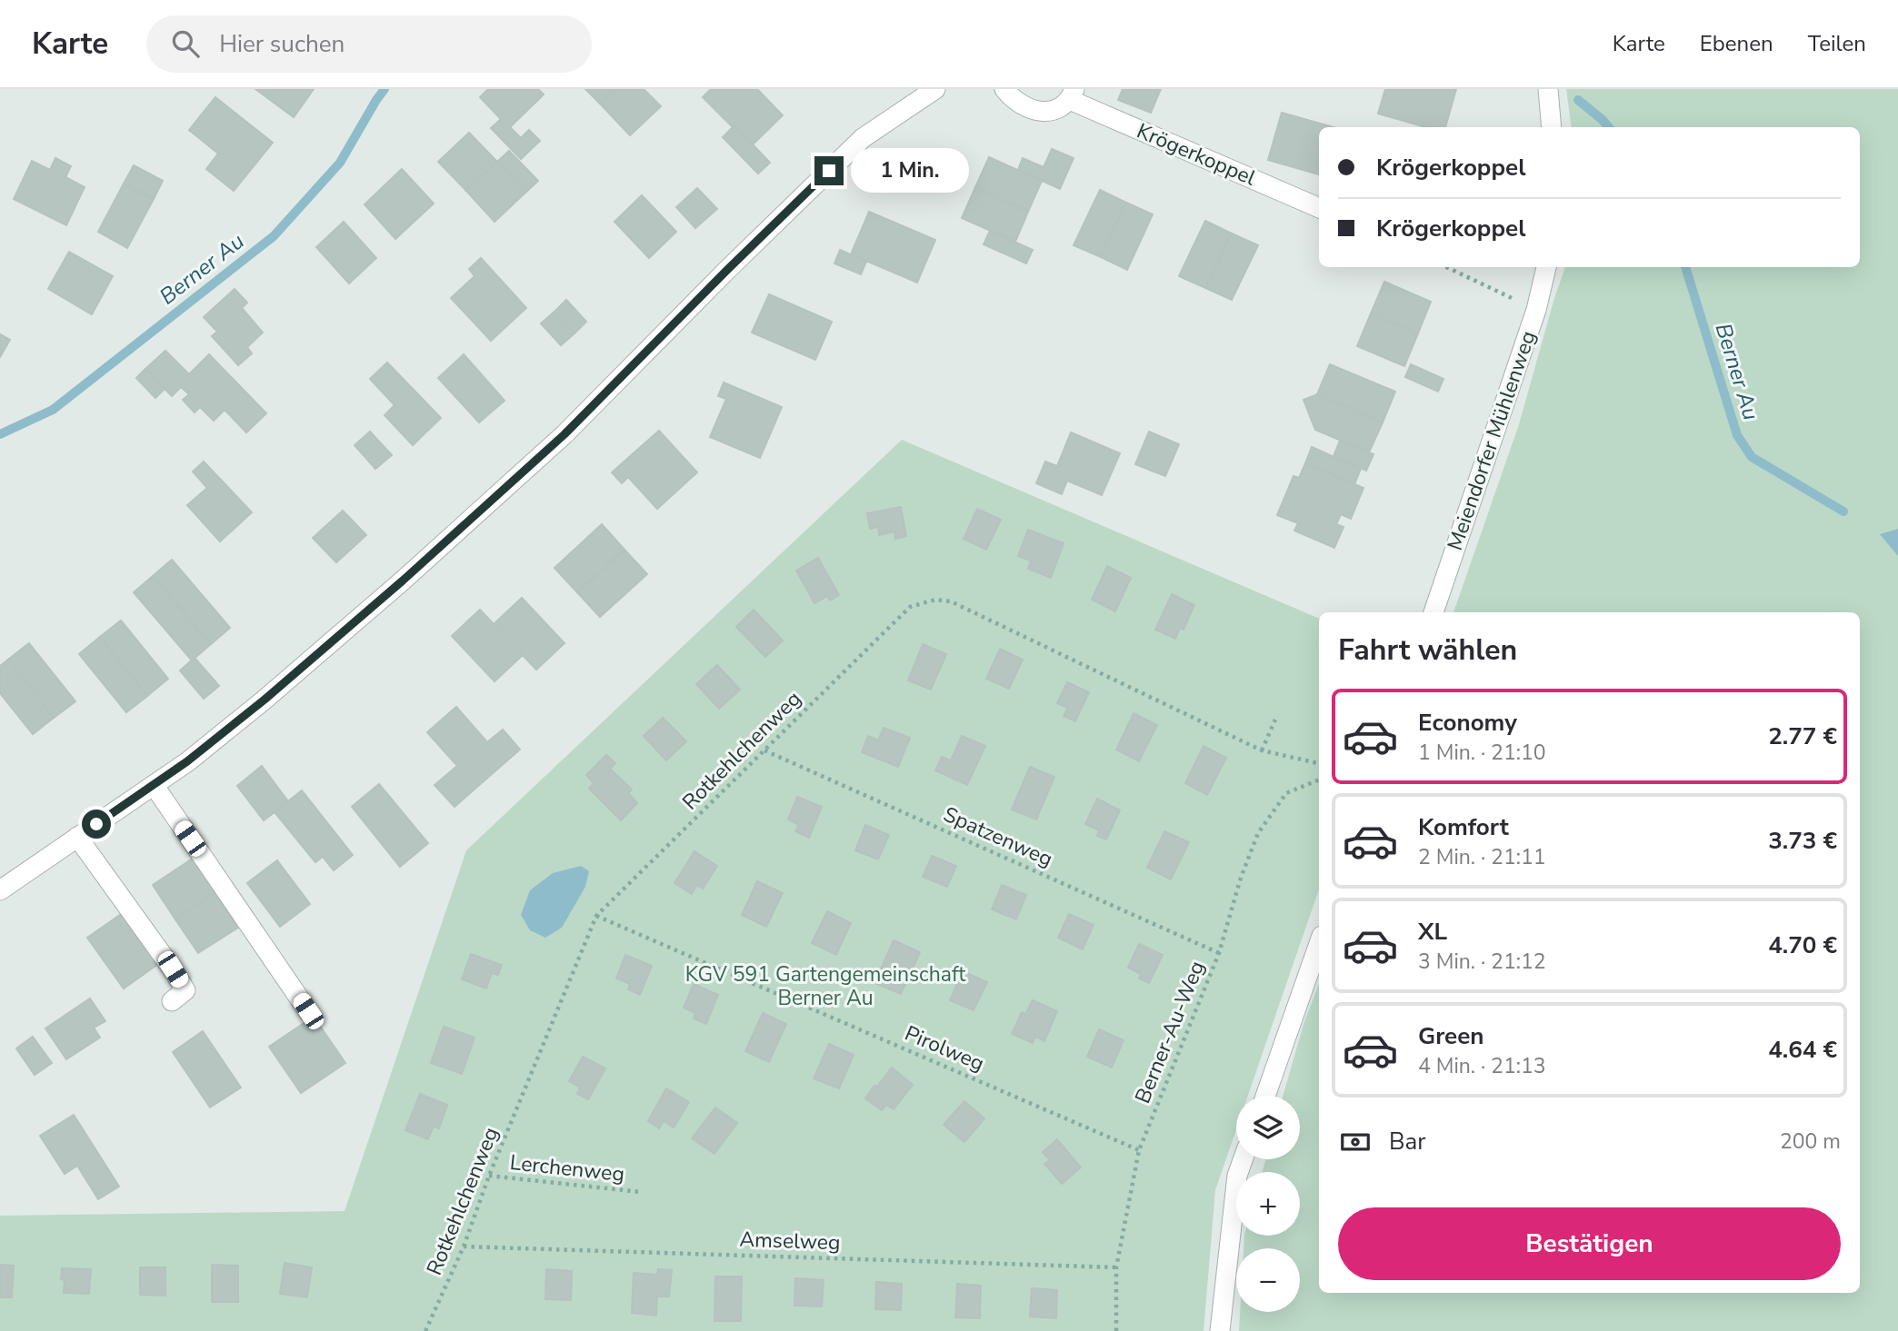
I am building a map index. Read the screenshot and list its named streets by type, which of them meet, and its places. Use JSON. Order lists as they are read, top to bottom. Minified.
{"streets":{"street":["Krögerkoppel","Meiendorfer Mühlenweg"],"path":["Rotkehlchenweg","Spatzenweg","Berner-Au-Weg","Pirolweg","Lerchenweg","Amselweg"]},"crossings":[["Rotkehlchenweg","Spatzenweg"],["Rotkehlchenweg","Pirolweg"],["Rotkehlchenweg","Lerchenweg"],["Rotkehlchenweg","Amselweg"],["Spatzenweg","Berner-Au-Weg"],["Berner-Au-Weg","Pirolweg"],["Berner-Au-Weg","Amselweg"]],"water":["Berner Au"],"parks":["KGV 591 Gartengemeinschaft Berner Au"],"page":{"header":"Karte","search":"Hier suchen","nav":["Karte","Ebenen","Teilen"],"banner":["Krögerkoppel","Krögerkoppel"],"bubble":"1 Min.","heading":"Fahrt wählen","list":[{"name":"Economy","note":"1 Min. · 21:10","value":"2.77 €"},{"name":"Komfort","note":"2 Min. · 21:11","value":"3.73 €"},{"name":"XL","note":"3 Min. · 21:12","value":"4.70 €"},{"name":"Green","note":"4 Min. · 21:13","value":"4.64 €"}],"map_buttons":["+","−"],"pay":["Bar","200 m"],"buttons":"Bestätigen"}}
